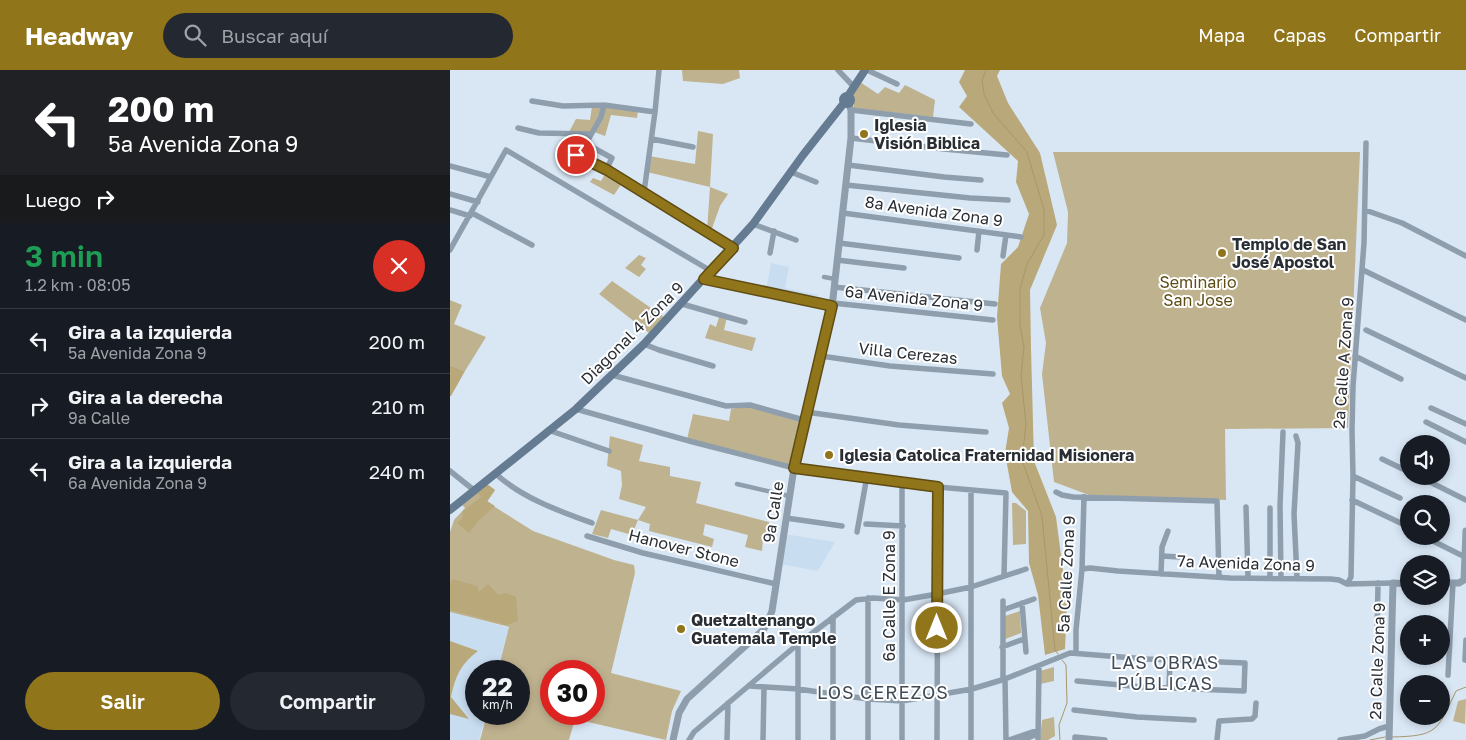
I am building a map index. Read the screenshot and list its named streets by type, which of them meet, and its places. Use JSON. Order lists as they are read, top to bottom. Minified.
{"streets":{"main road":["Diagonal 4 Zona 9"],"street":["8a Avenida Zona 9","6a Avenida Zona 9","Villa Cerezas","2a Calle A Zona 9","9a Calle","Hanover Stone","7a Avenida Zona 9","5a Calle Zona 9","6a Calle E Zona 9","2a Calle Zona 9"]},"crossings":[["8a Avenida Zona 9","9a Calle"],["6a Avenida Zona 9","Diagonal 4 Zona 9"],["6a Avenida Zona 9","9a Calle"],["Diagonal 4 Zona 9","9a Calle"],["Villa Cerezas","9a Calle"],["2a Calle A Zona 9","7a Avenida Zona 9"],["9a Calle","Hanover Stone"],["7a Avenida Zona 9","5a Calle Zona 9"],["7a Avenida Zona 9","2a Calle Zona 9"]],"districts":["LAS OBRAS PÚBLICAS","LOS CEREZOS"],"parks":["Seminario San Jose"],"places":["Iglesia Visión Biblica","Templo de San José Apostol","Iglesia Catolica Fraternidad Misionera","Quetzaltenango Guatemala Temple"],"page":{"header":"Headway","search":"Buscar aquí","nav":["Mapa","Capas","Compartir"],"turn":["200 m","5a Avenida Zona 9"],"then":"Luego","heading":["3 min","1.2 km · 08:05"],"list":[{"name":"Gira a la izquierda","note":"5a Avenida Zona 9","value":"200 m"},{"name":"Gira a la derecha","note":"9a Calle","value":"210 m"},{"name":"Gira a la izquierda","note":"6a Avenida Zona 9","value":"240 m"}],"map_buttons":["+","−"],"speed":"22 km/h","limit":"30","buttons":["Salir","Compartir"]}}
